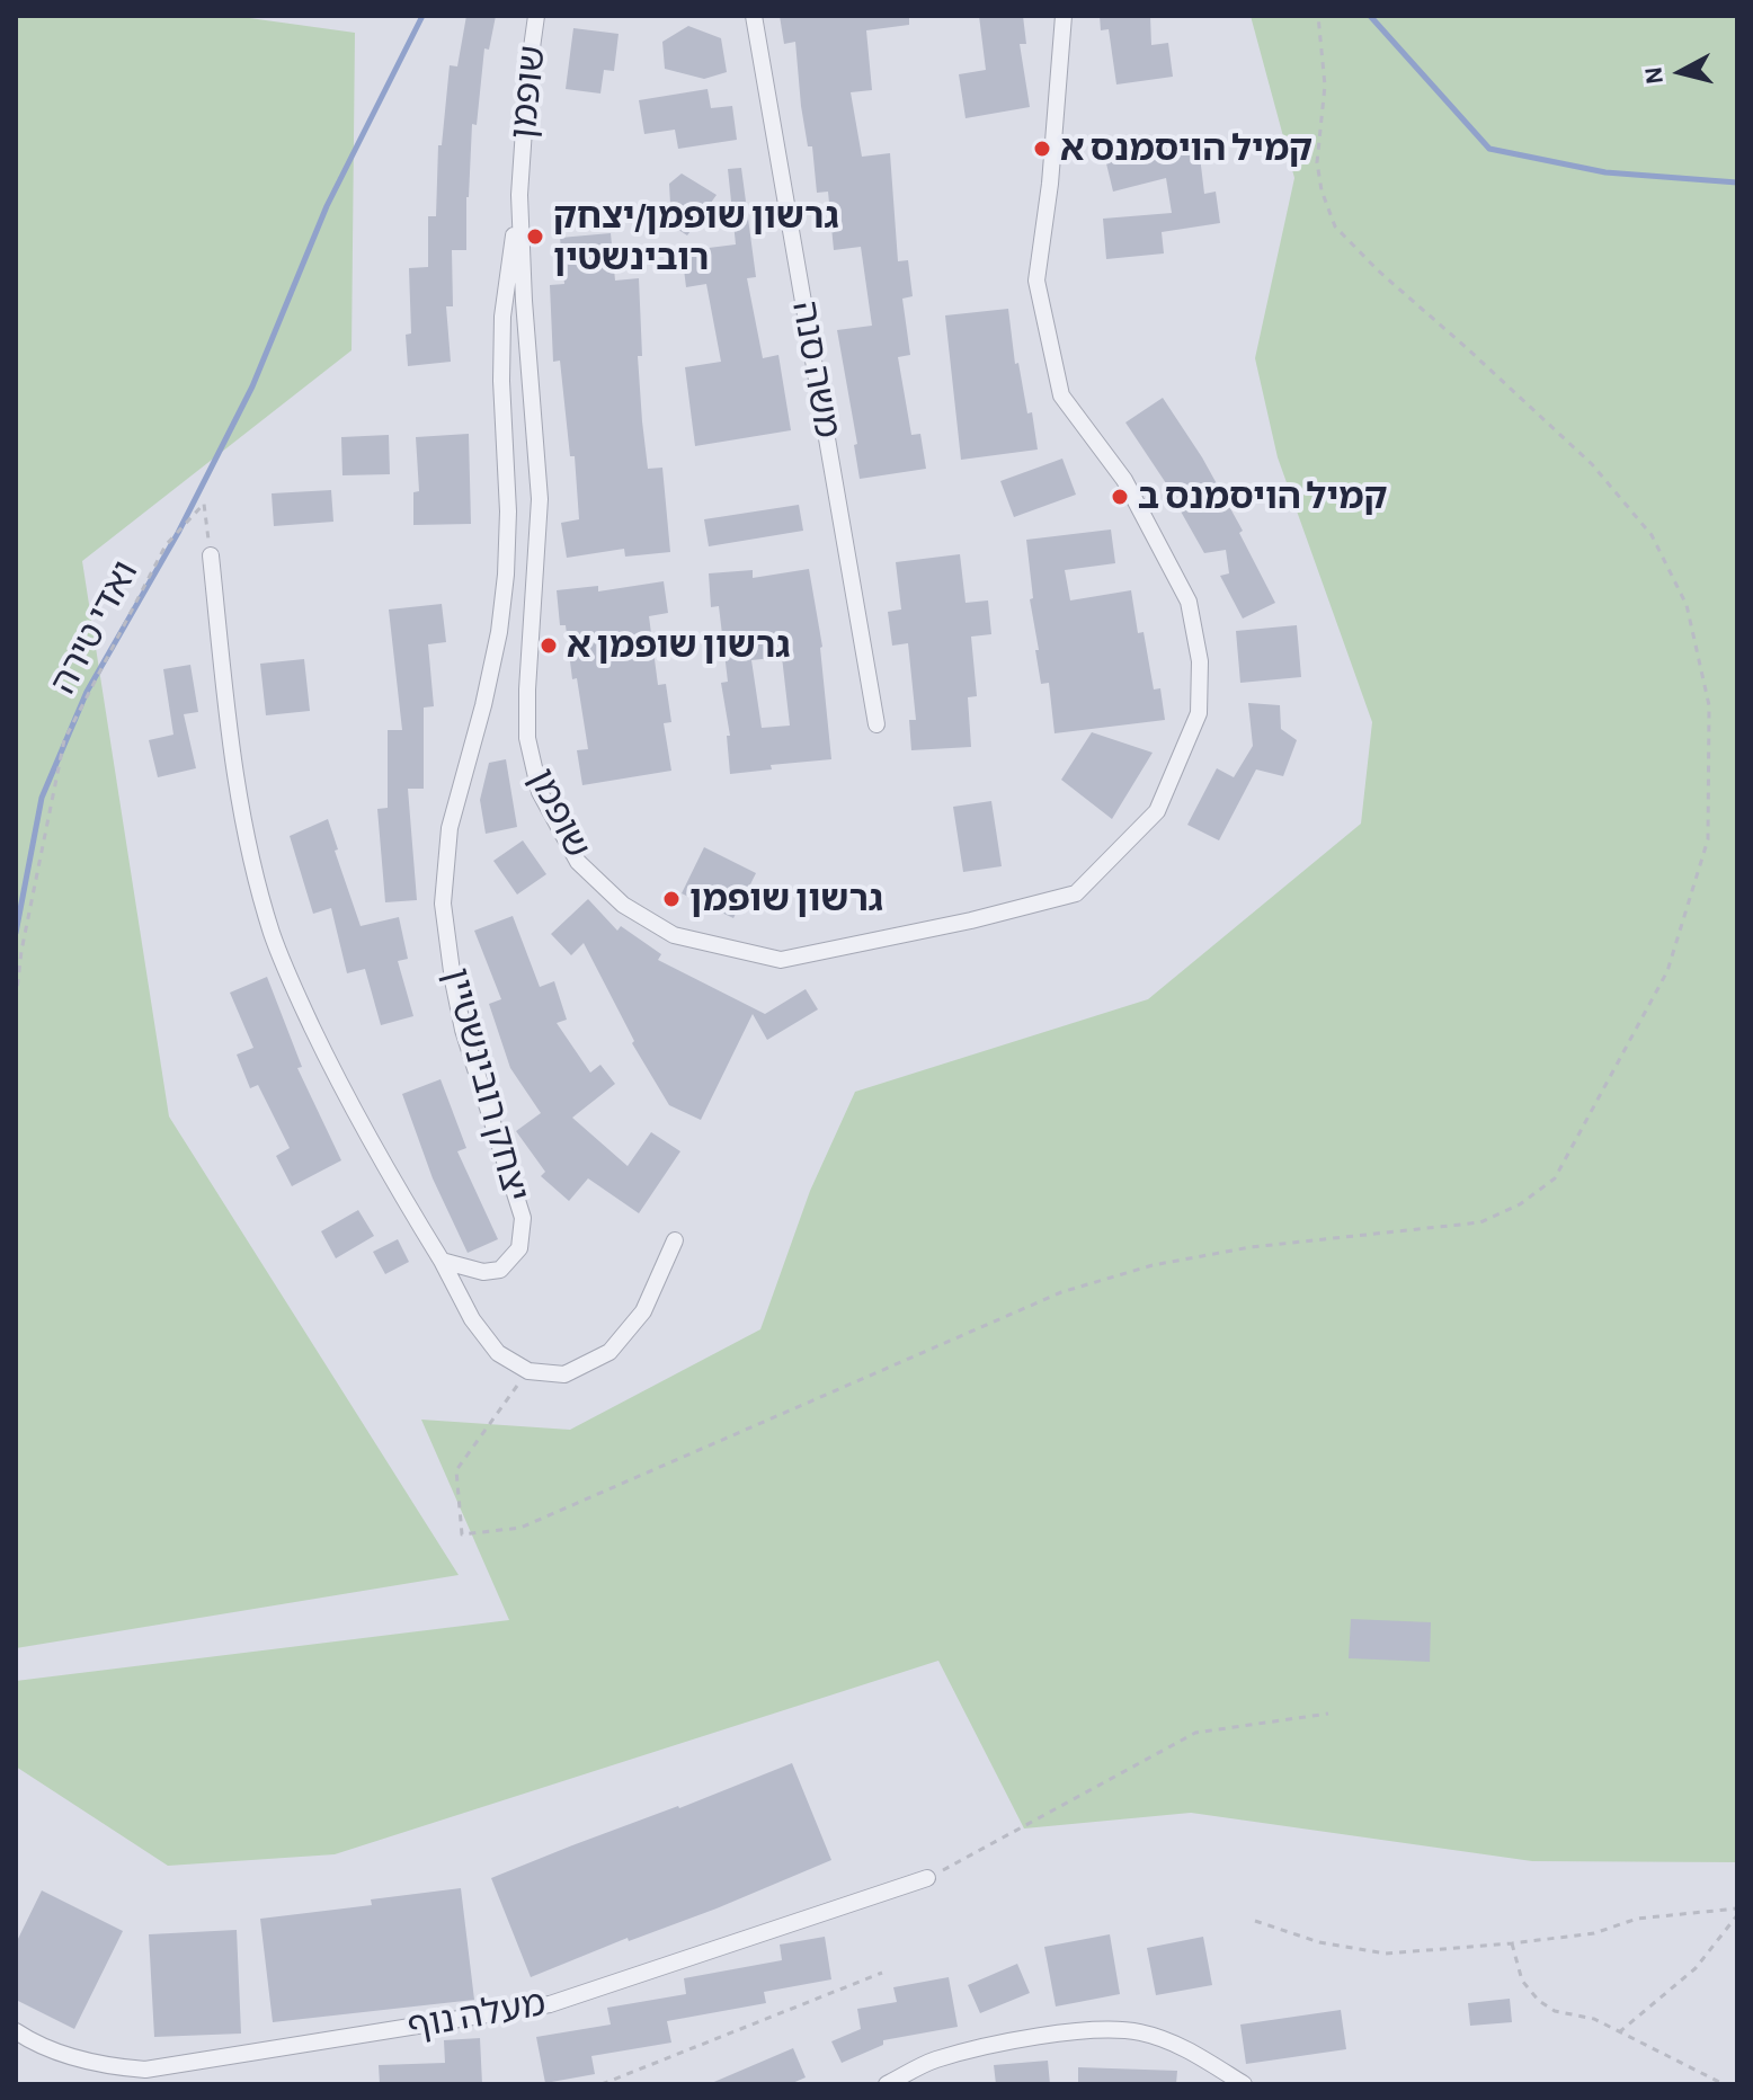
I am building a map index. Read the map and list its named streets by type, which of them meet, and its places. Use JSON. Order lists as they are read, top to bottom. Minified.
{"streets":{"street":["שופמן","משה סנה","יצחק רובינשטיין","מעלה נוף"],"path":["ואדי טירה"]},"crossings":[["שופמן","יצחק רובינשטיין"]],"places":["קמיל הויסמנס א","גרשון שופמן/יצחק רובינשטין","קמיל הויסמנס ב","גרשון שופמן א","גרשון שופמן"],"north":"left"}
